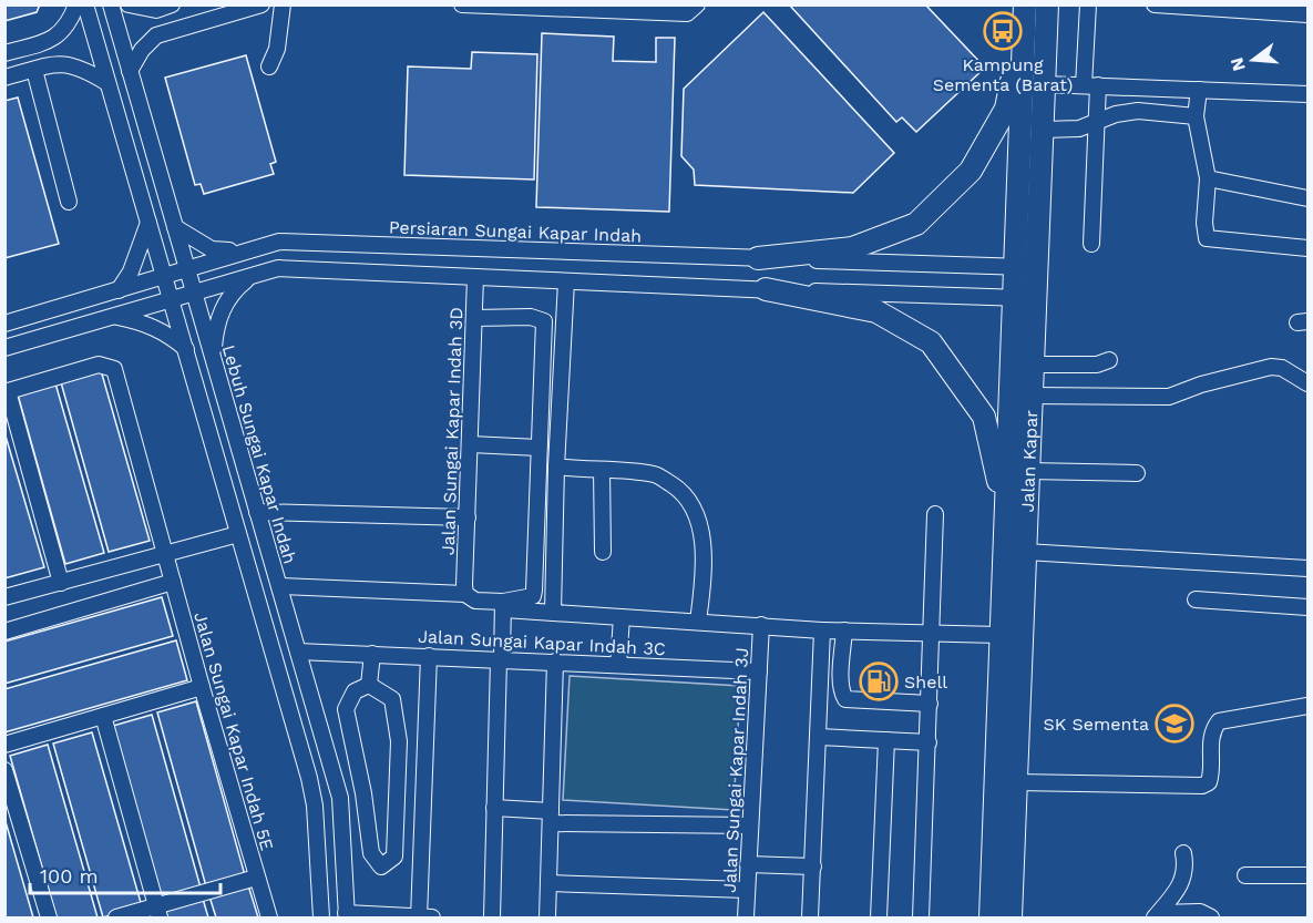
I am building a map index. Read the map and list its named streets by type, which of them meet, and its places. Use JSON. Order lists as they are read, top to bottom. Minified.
{"streets":{"highway":["Jalan Kapar"],"street":["Persiaran Sungai Kapar Indah","Jalan Sungai Kapar Indah 3D","Lebuh Sungai Kapar Indah","Jalan Sungai Kapar Indah 3C","Jalan Sungai Kapar Indah 5E","Jalan Sungai Kapar Indah 3J"]},"crossings":[["Persiaran Sungai Kapar Indah","Lebuh Sungai Kapar Indah"],["Persiaran Sungai Kapar Indah","Jalan Kapar"],["Lebuh Sungai Kapar Indah","Jalan Sungai Kapar Indah 3C"],["Jalan Sungai Kapar Indah 3C","Jalan Sungai Kapar Indah 3J"]],"places":{"bus stop":["Kampung Sementa (Barat)"],"fuel station":["Shell"],"school or university":["SK Sementa"]},"scale_bar":"100 m","north":"left"}
